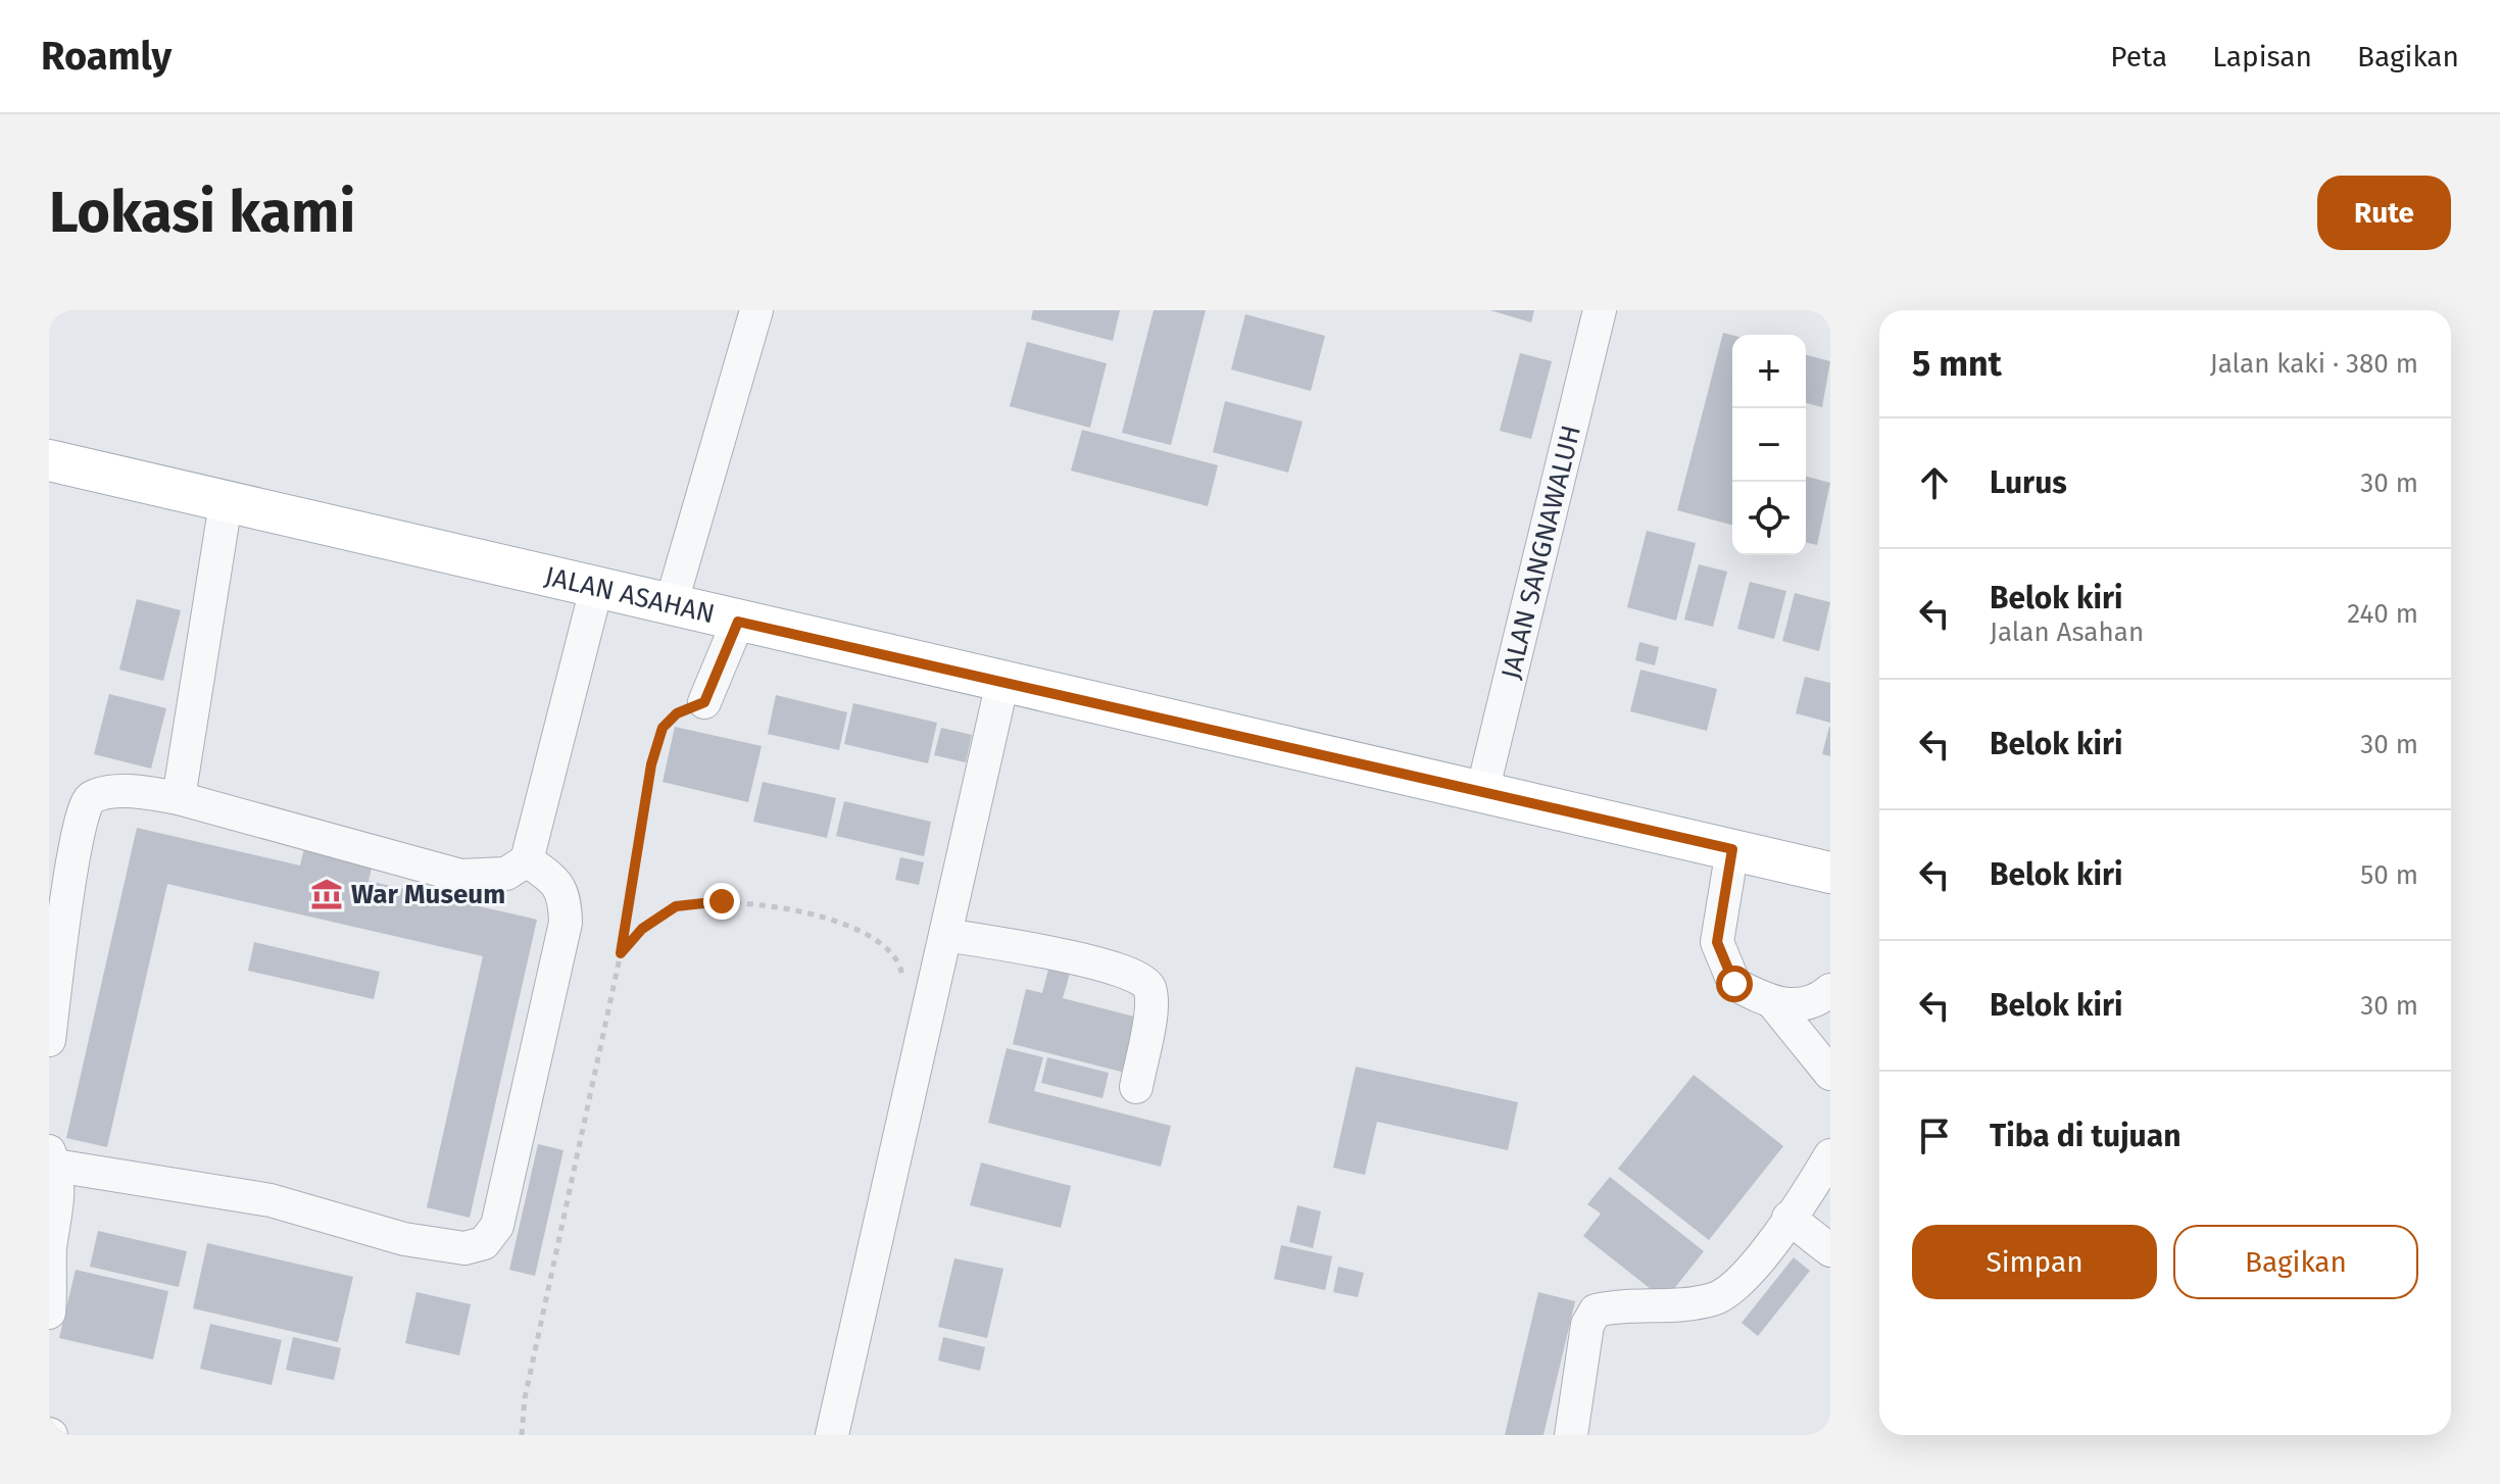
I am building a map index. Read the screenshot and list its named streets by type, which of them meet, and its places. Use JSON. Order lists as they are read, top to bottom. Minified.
{"streets":{"main road":["JALAN ASAHAN"],"street":["JALAN SANGNAWALUH"]},"crossings":[["JALAN SANGNAWALUH","JALAN ASAHAN"]],"places":{"museum":["War Museum"]},"page":{"header":"Roamly","nav":["Peta","Lapisan","Bagikan"],"buttons":["Rute",["Simpan","Bagikan"]],"title":"Lokasi kami","heading":["5 mnt","Jalan kaki · 380 m"],"map_buttons":["+","−"],"list":[["Lurus","30 m"],["Belok kiri","Jalan Asahan","240 m"],["Belok kiri","30 m"],["Belok kiri","50 m"],["Belok kiri","30 m"],"Tiba di tujuan"]}}
